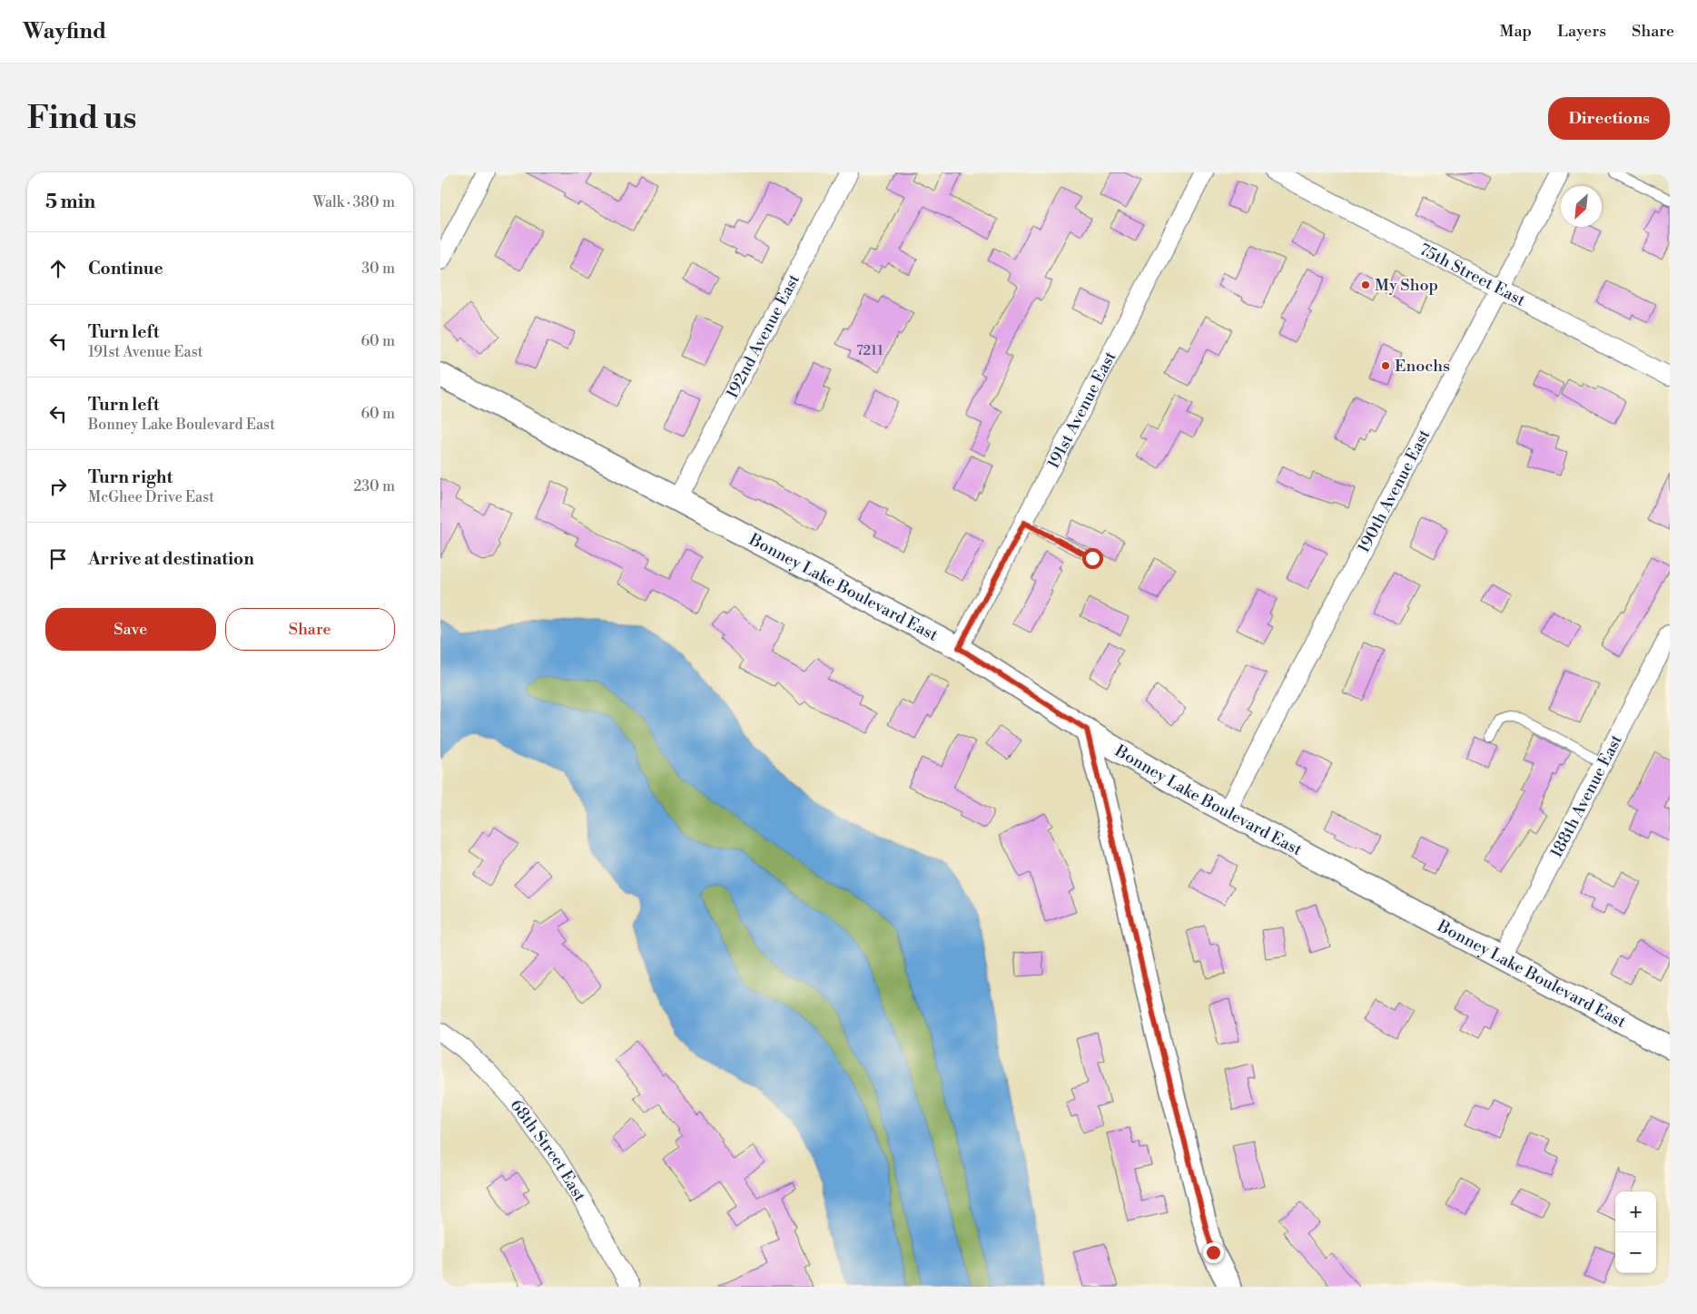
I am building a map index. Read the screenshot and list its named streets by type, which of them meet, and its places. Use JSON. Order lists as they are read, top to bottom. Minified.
{"streets":{"street":["75th Street East","192nd Avenue East","191st Avenue East","190th Avenue East","Bonney Lake Boulevard East","188th Avenue East","68th Street East"]},"crossings":[["75th Street East","190th Avenue East"],["192nd Avenue East","Bonney Lake Boulevard East"],["191st Avenue East","Bonney Lake Boulevard East"],["190th Avenue East","Bonney Lake Boulevard East"],["Bonney Lake Boulevard East","188th Avenue East"]],"places":["My Shop","Enochs"],"house_numbers":["7211"],"north":"bottom left","page":{"header":"Wayfind","nav":["Map","Layers","Share"],"buttons":["Directions",["Save","Share"]],"title":"Find us","heading":["5 min","Walk · 380 m"],"list":[["Continue","30 m"],["Turn left","191st Avenue East","60 m"],["Turn left","Bonney Lake Boulevard East","60 m"],["Turn right","McGhee Drive East","230 m"],"Arrive at destination"],"map_buttons":["+","−"]}}
